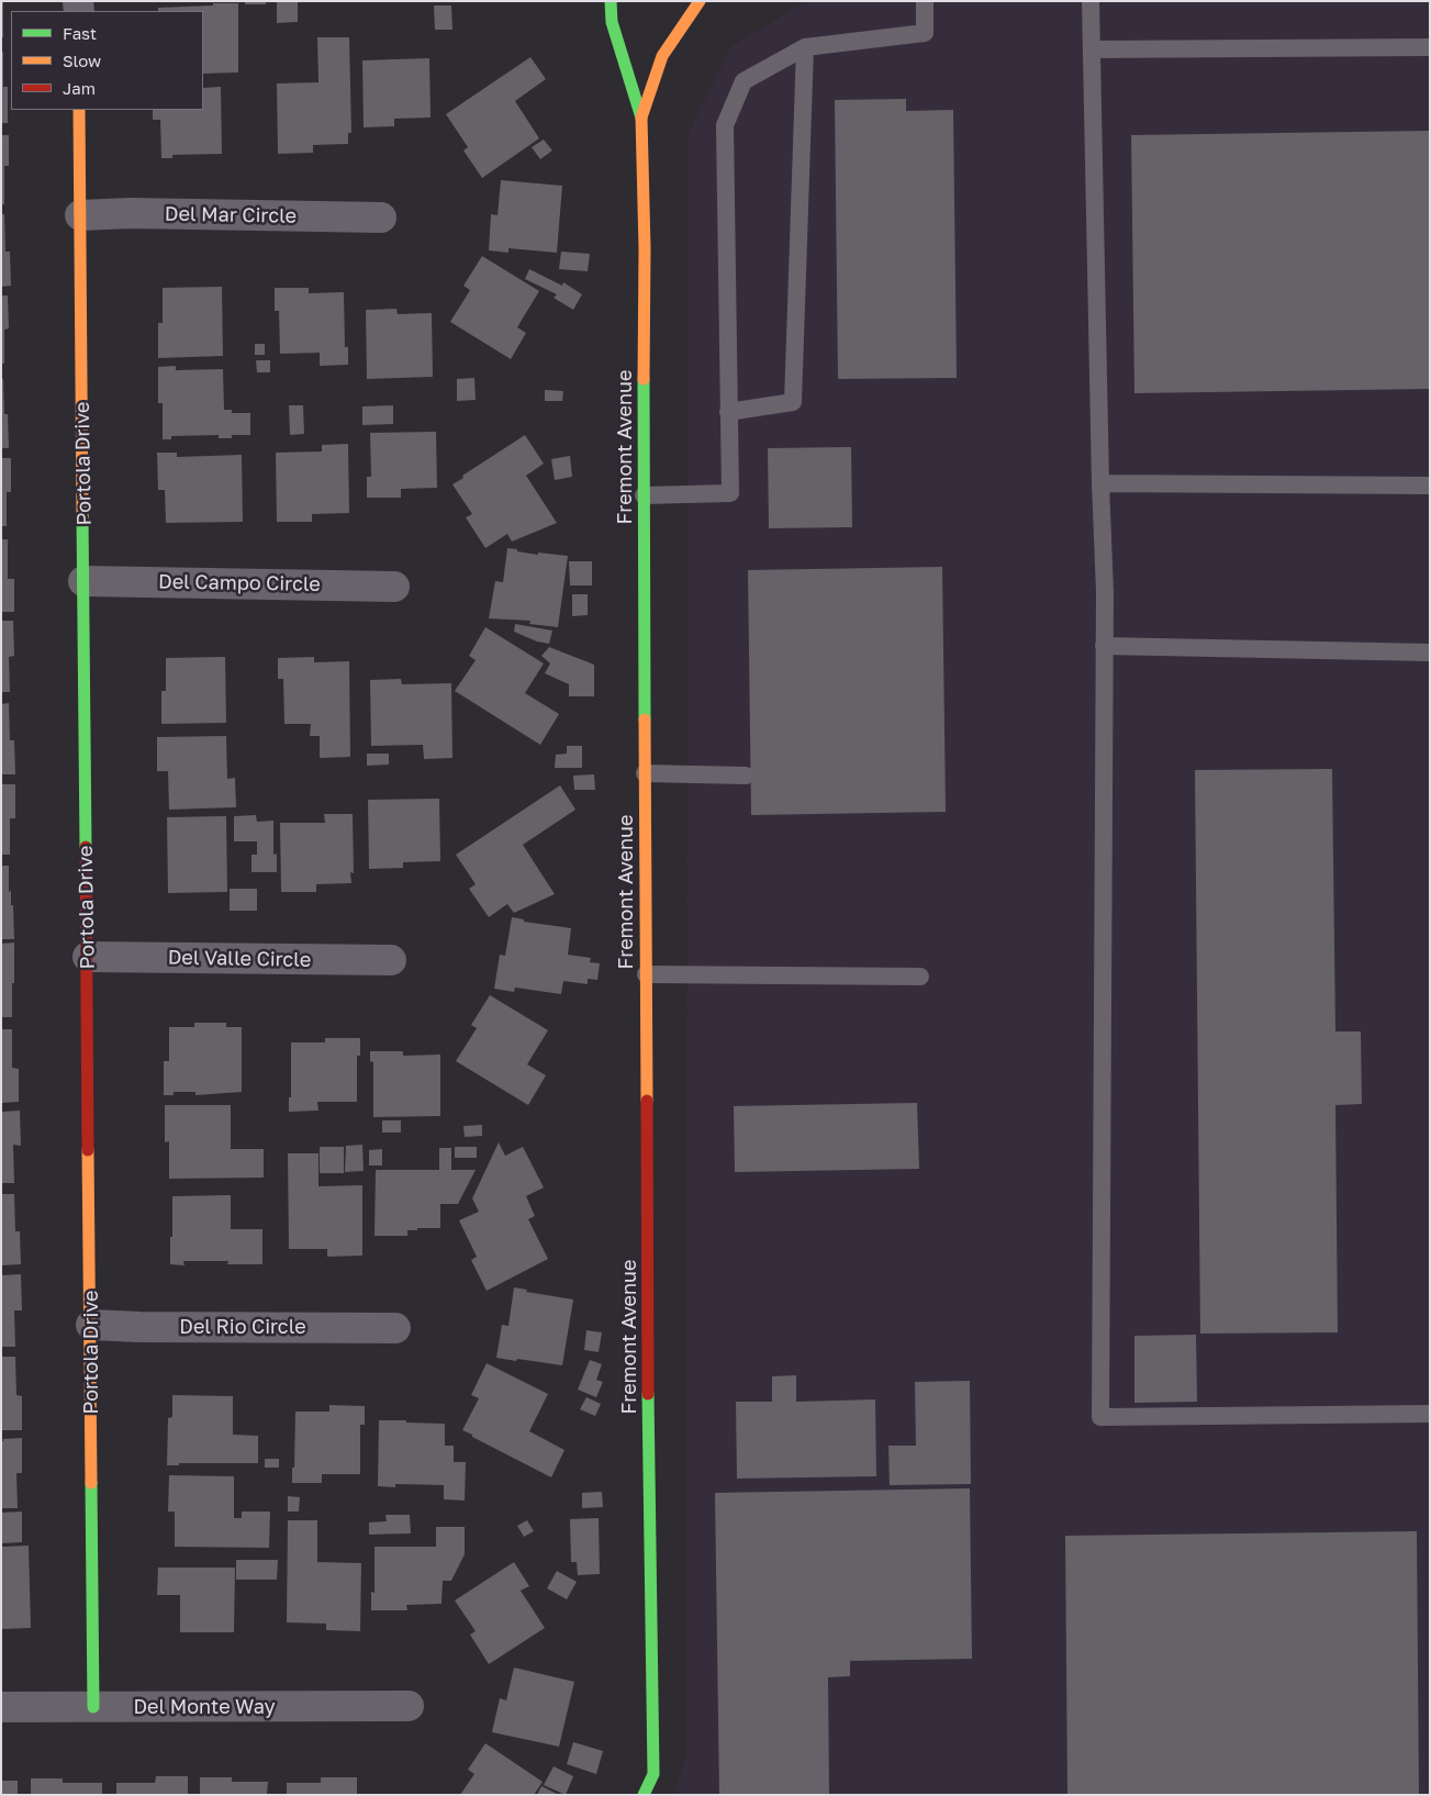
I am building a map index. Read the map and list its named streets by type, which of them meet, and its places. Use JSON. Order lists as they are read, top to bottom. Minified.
{"streets":{"street":["Del Mar Circle","Fremont Avenue","Portola Drive","Del Campo Circle","Del Valle Circle","Del Rio Circle","Del Monte Way"]},"crossings":[["Del Mar Circle","Portola Drive"],["Portola Drive","Del Campo Circle"],["Portola Drive","Del Valle Circle"],["Portola Drive","Del Rio Circle"],["Portola Drive","Del Monte Way"]],"legend":["Fast","Slow","Jam"]}
